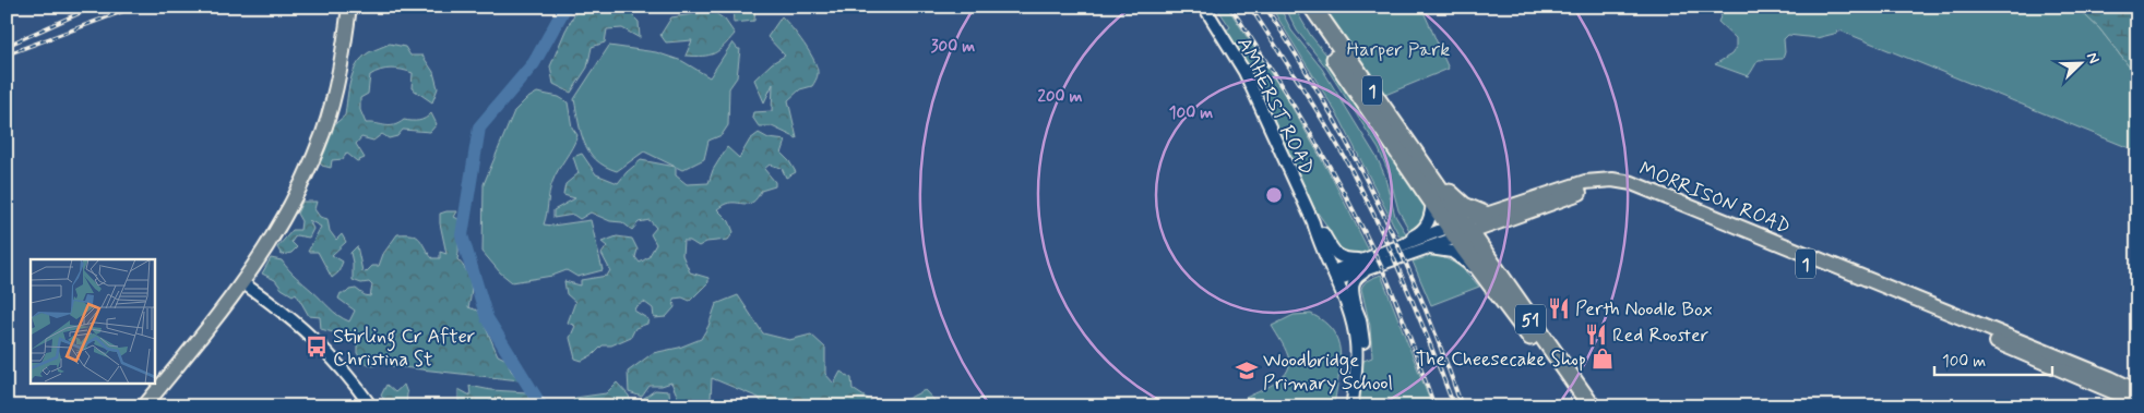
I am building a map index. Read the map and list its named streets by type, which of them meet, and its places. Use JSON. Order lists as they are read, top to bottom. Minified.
{"streets":{"highway":["1","51"],"main road":["MORRISON ROAD"],"street":["AMHERST ROAD"]},"crossings":[["1","MORRISON ROAD"],["1","51"],["AMHERST ROAD","MORRISON ROAD"],["MORRISON ROAD","51"]],"parks":["Harper Park"],"places":{"restaurant":["Perth Noodle Box","Red Rooster"],"bus stop":["Stirling Cr After Christina St"],"shop":["The Cheesecake Shop"],"school or university":["Woodbridge Primary School"]},"scale_bar":"100 m","north":"top right","rings":["300 m","200 m","100 m"]}
